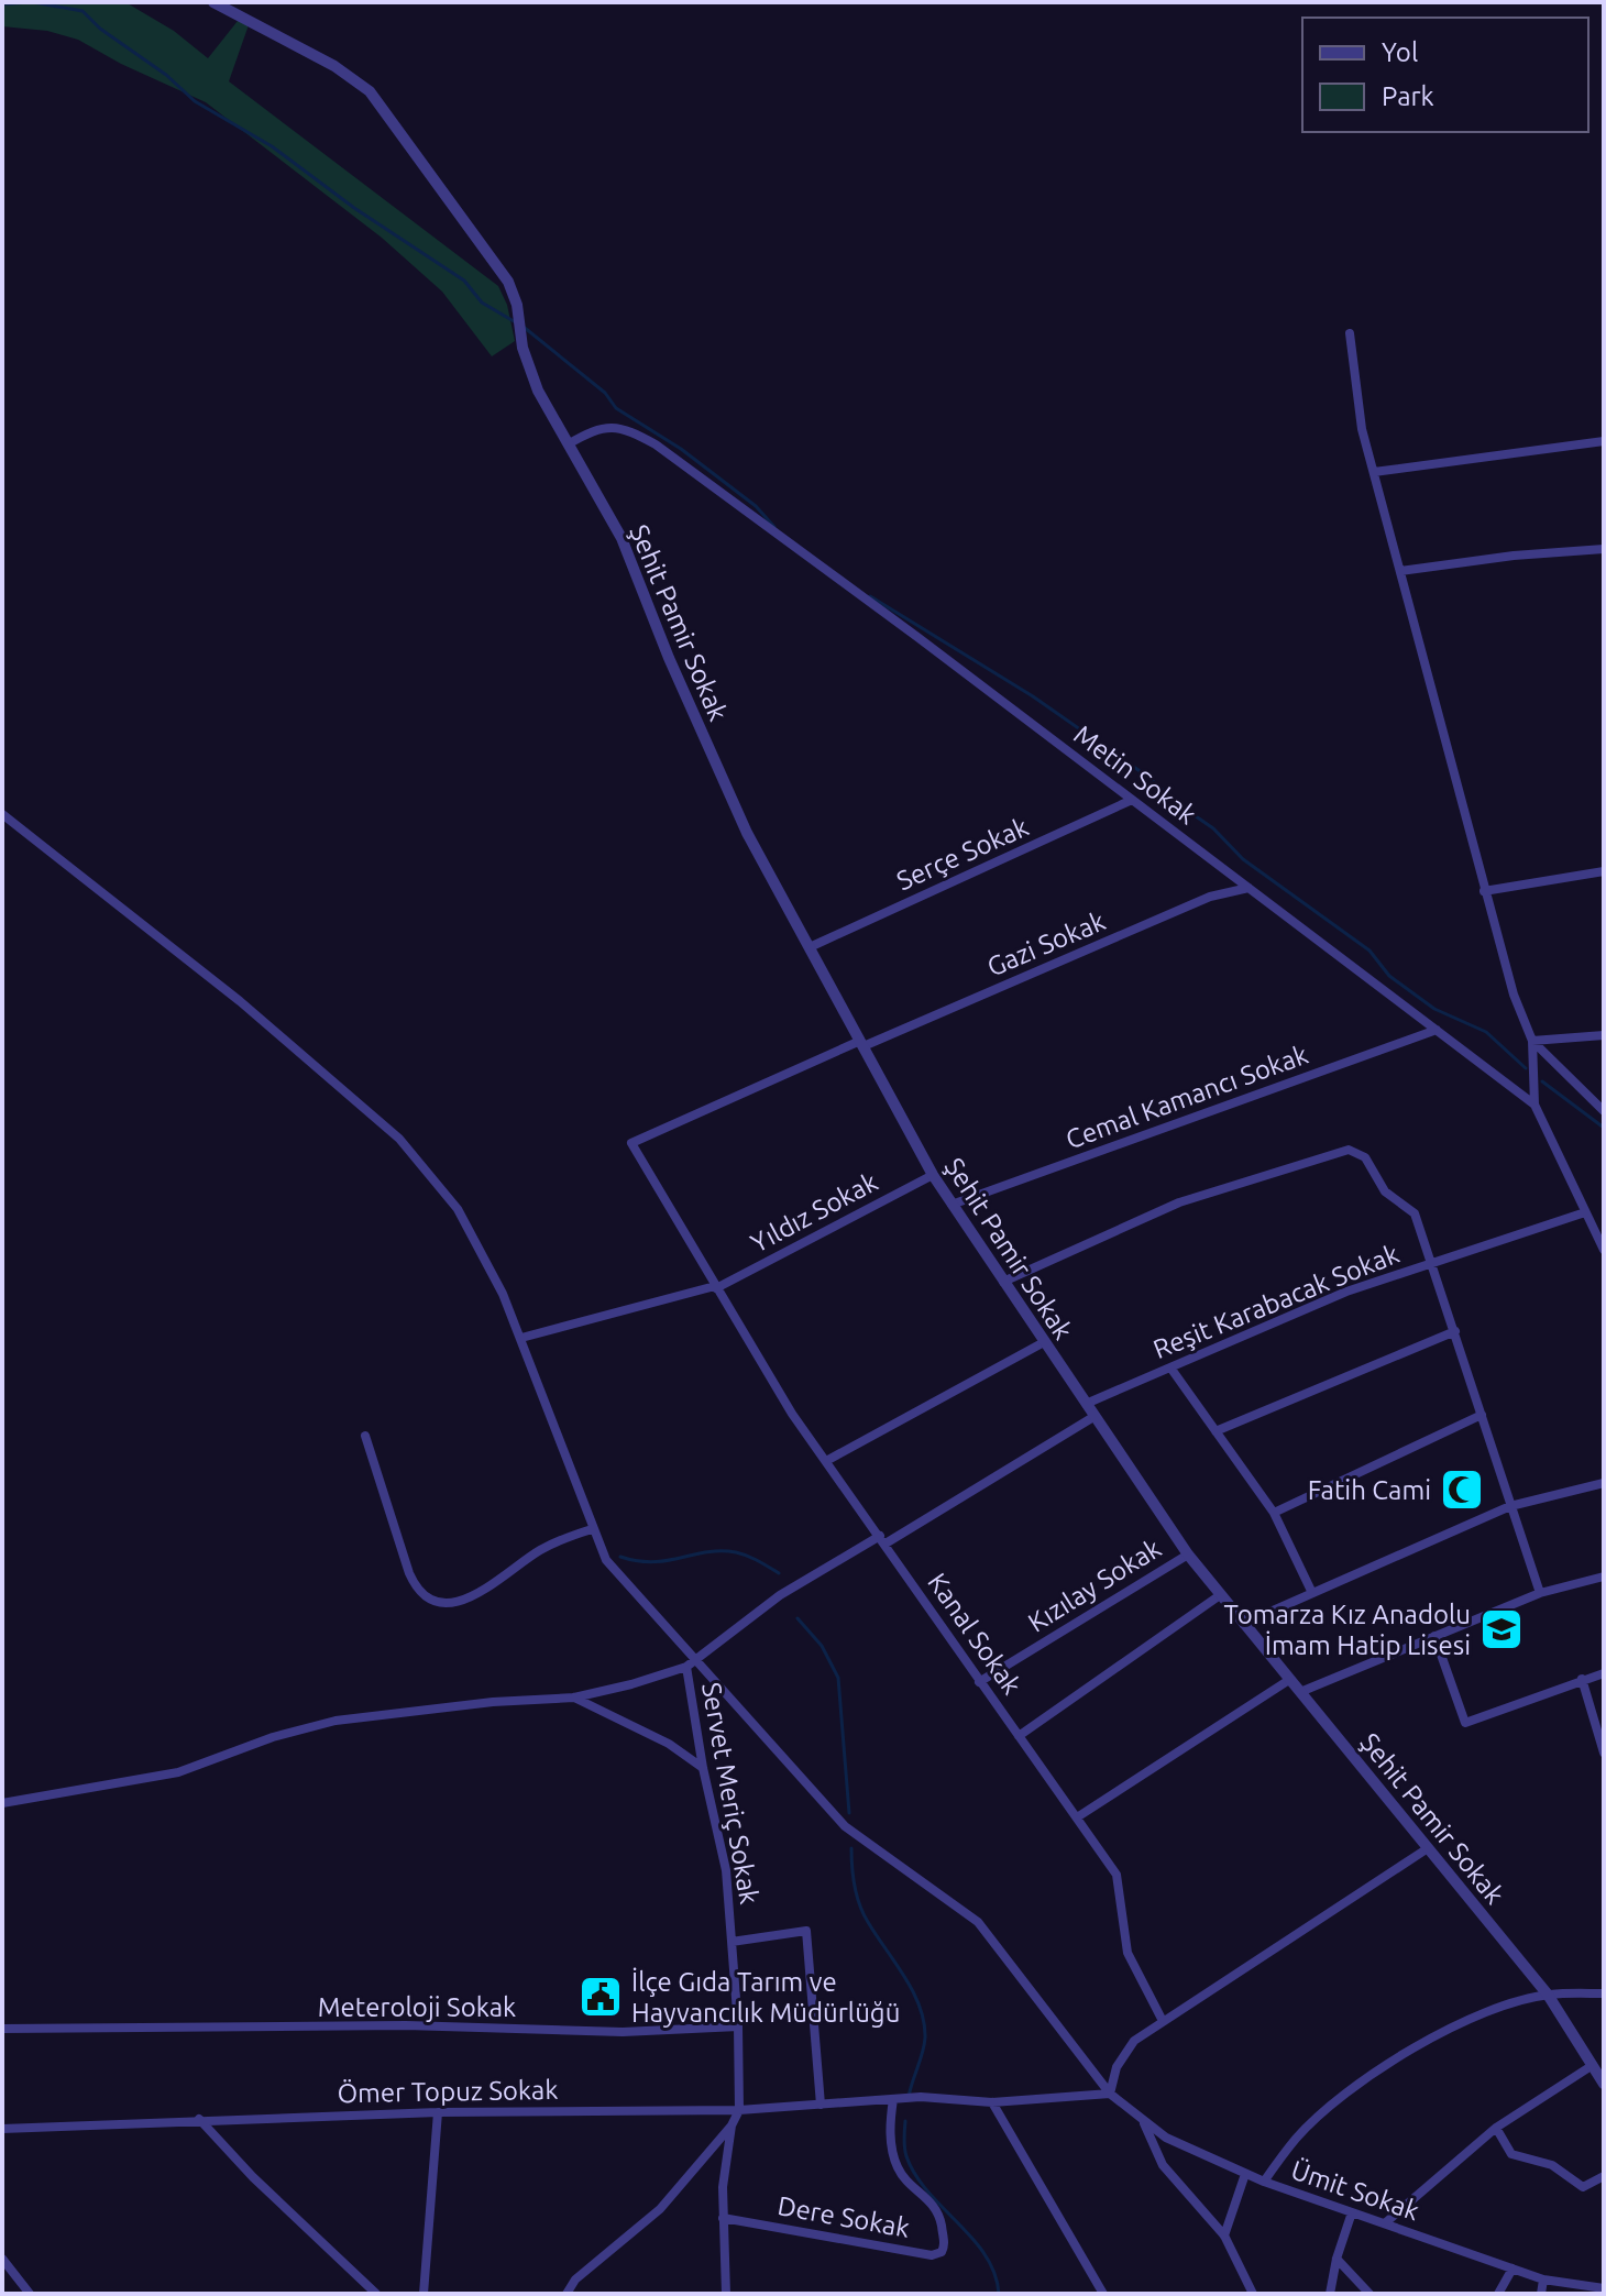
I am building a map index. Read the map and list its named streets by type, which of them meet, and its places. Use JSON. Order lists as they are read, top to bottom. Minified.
{"streets":{"street":["Şehit Pamir Sokak","Metin Sokak","Serçe Sokak","Gazi Sokak","Cemal Kamancı Sokak","Yıldız Sokak","Reşit Karabacak Sokak","Kızılay Sokak","Kanal Sokak","Servet Meriç Sokak","Meteroloji Sokak","Ömer Topuz Sokak","Ümit Sokak","Dere Sokak"]},"crossings":[["Şehit Pamir Sokak","Metin Sokak"],["Şehit Pamir Sokak","Serçe Sokak"],["Şehit Pamir Sokak","Gazi Sokak"],["Şehit Pamir Sokak","Cemal Kamancı Sokak"],["Şehit Pamir Sokak","Yıldız Sokak"],["Şehit Pamir Sokak","Reşit Karabacak Sokak"],["Şehit Pamir Sokak","Kızılay Sokak"],["Metin Sokak","Serçe Sokak"],["Metin Sokak","Gazi Sokak"],["Metin Sokak","Cemal Kamancı Sokak"],["Metin Sokak","Reşit Karabacak Sokak"],["Gazi Sokak","Kanal Sokak"],["Yıldız Sokak","Kanal Sokak"],["Yıldız Sokak","Ümit Sokak"],["Kızılay Sokak","Kanal Sokak"],["Servet Meriç Sokak","Meteroloji Sokak"],["Servet Meriç Sokak","Ömer Topuz Sokak"],["Servet Meriç Sokak","Ümit Sokak"],["Servet Meriç Sokak","Dere Sokak"],["Ömer Topuz Sokak","Ümit Sokak"],["Ömer Topuz Sokak","Dere Sokak"]],"places":{"mosque":["Fatih Cami"],"school or university":["Tomarza Kız Anadolu İmam Hatip Lisesi"],"public building":["İlçe Gıda Tarım ve Hayvancılık Müdürlüğü"]},"legend":["Yol","Park"]}
